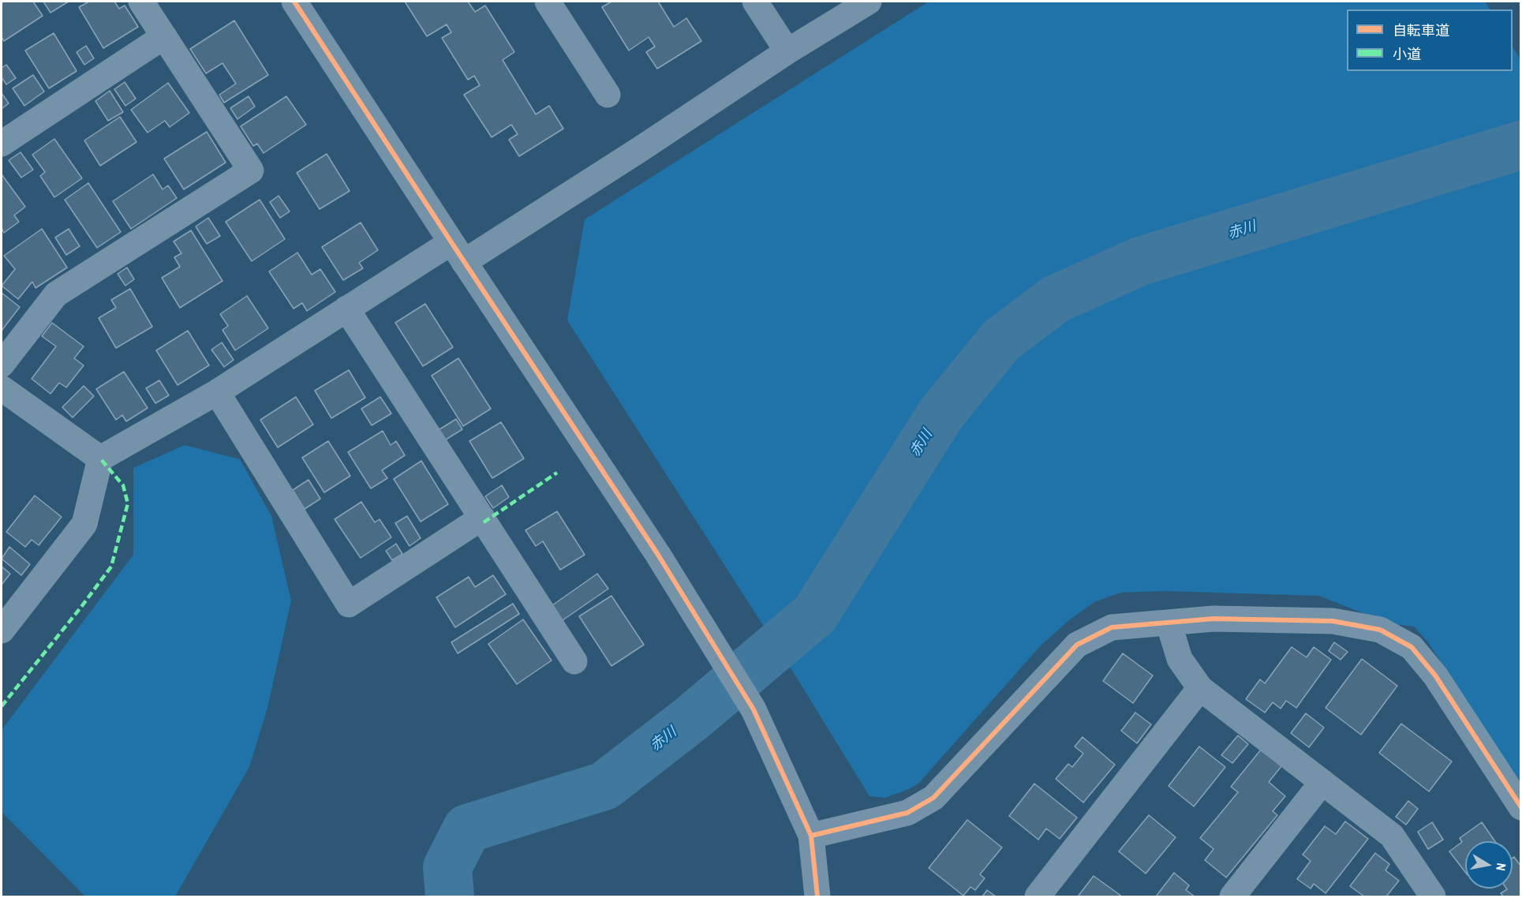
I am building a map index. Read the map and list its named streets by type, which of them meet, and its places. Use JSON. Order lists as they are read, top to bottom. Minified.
{"water":["赤川"],"legend":["自転車道","小道"],"north":"right"}
